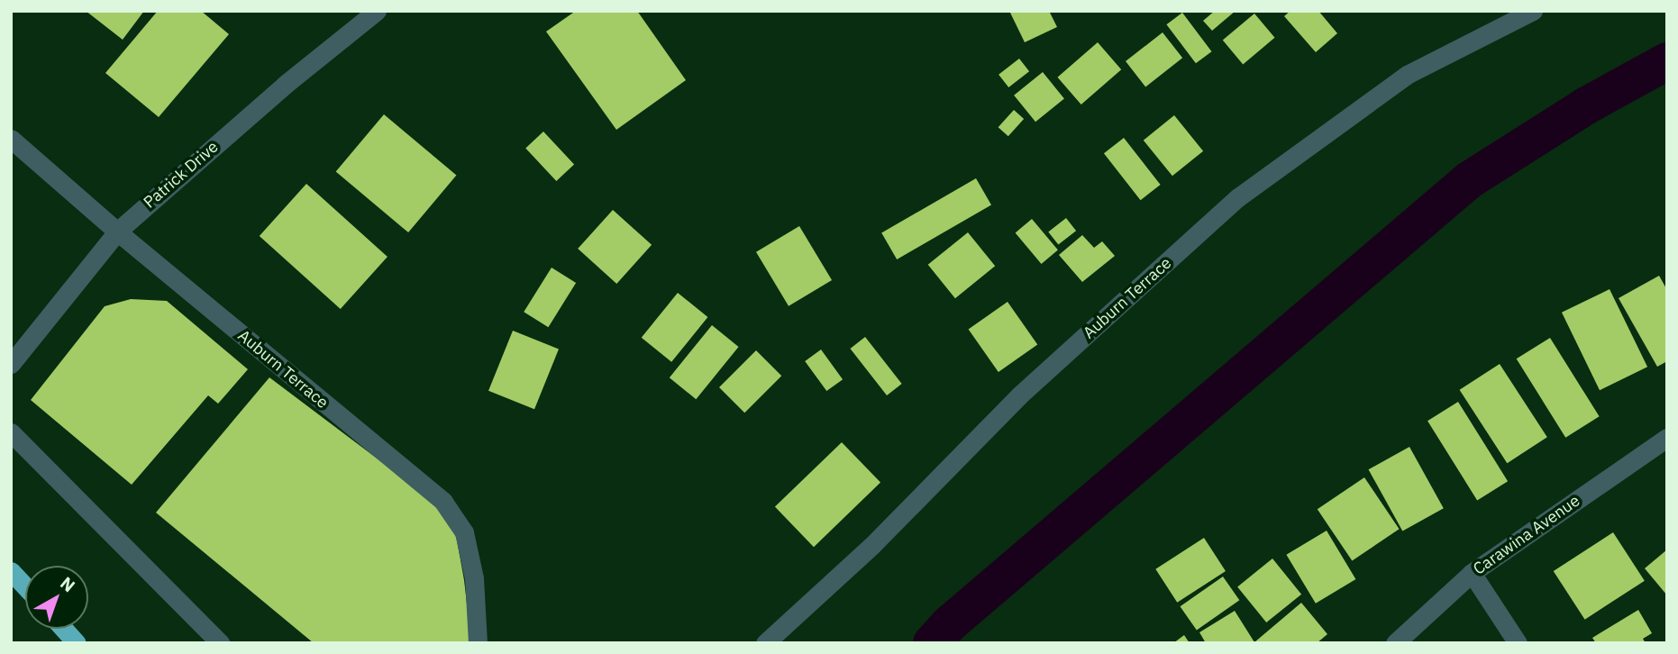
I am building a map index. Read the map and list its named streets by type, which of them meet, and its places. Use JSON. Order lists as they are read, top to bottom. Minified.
{"streets":{"street":["Patrick Drive","Auburn Terrace","Carawina Avenue"]},"crossings":[["Patrick Drive","Auburn Terrace"]],"north":"top right"}
